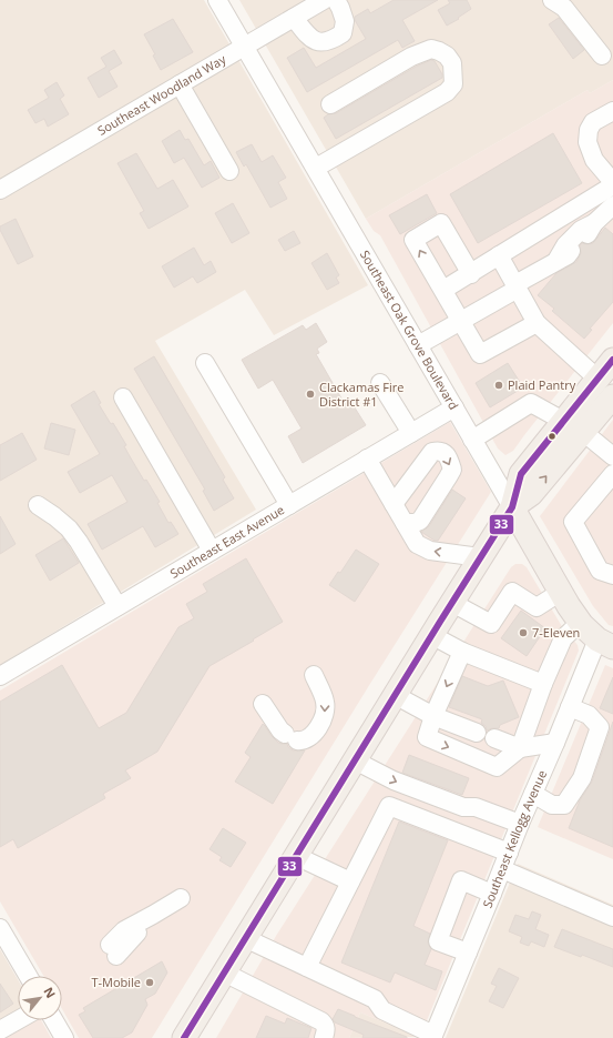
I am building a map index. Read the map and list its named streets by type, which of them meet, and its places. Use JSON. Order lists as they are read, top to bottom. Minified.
{"streets":{"main road":["Southeast Oak Grove Boulevard"],"street":["Southeast Woodland Way","Southeast East Avenue","Southeast Kellogg Avenue"]},"crossings":[["Southeast Woodland Way","Southeast Oak Grove Boulevard"],["Southeast Oak Grove Boulevard","Southeast East Avenue"],["Southeast Oak Grove Boulevard","Southeast Kellogg Avenue"]],"places":["Plaid Pantry","Clackamas Fire District #1","7-Eleven","T-Mobile"],"lines":["transit line 33"],"north":"top right"}
